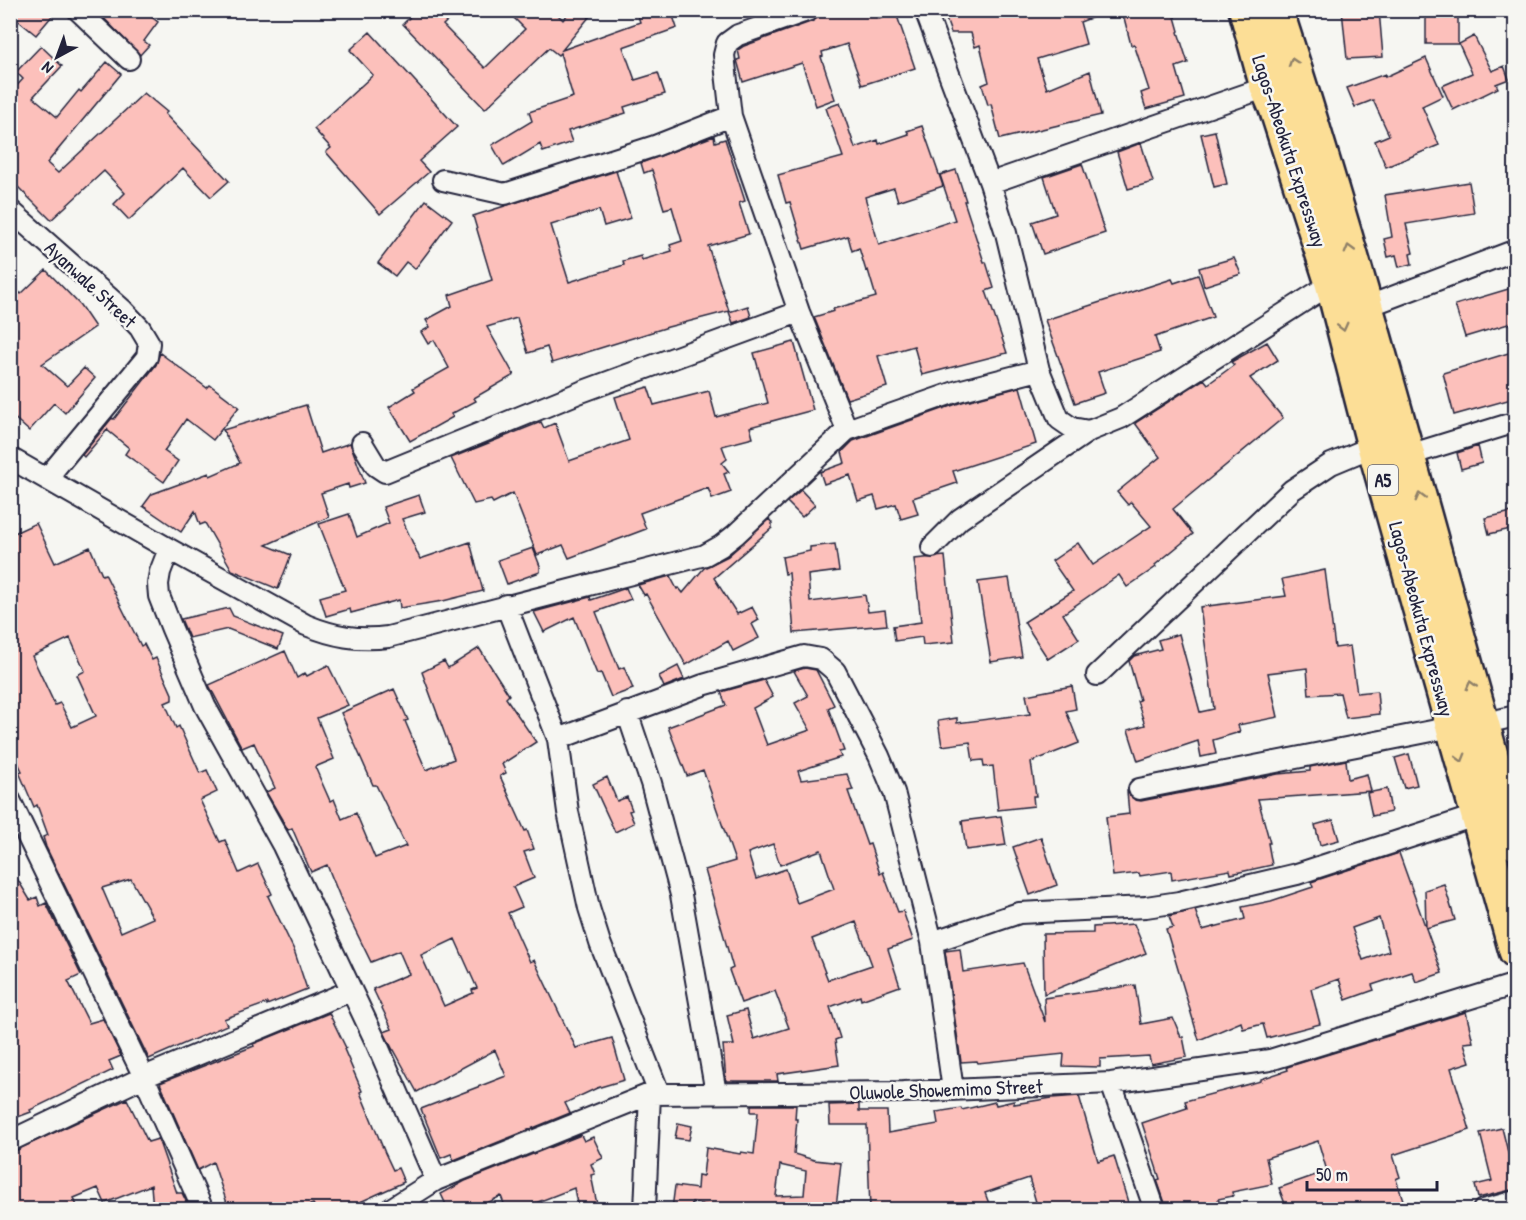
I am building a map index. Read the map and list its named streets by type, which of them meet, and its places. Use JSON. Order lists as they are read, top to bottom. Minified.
{"streets":{"highway":["Lagos-Abeokuta Expressway","A5"],"street":["Ayanwale Street","Oluwole Showemimo Street"]},"scale_bar":"50 m","north":"bottom left"}
